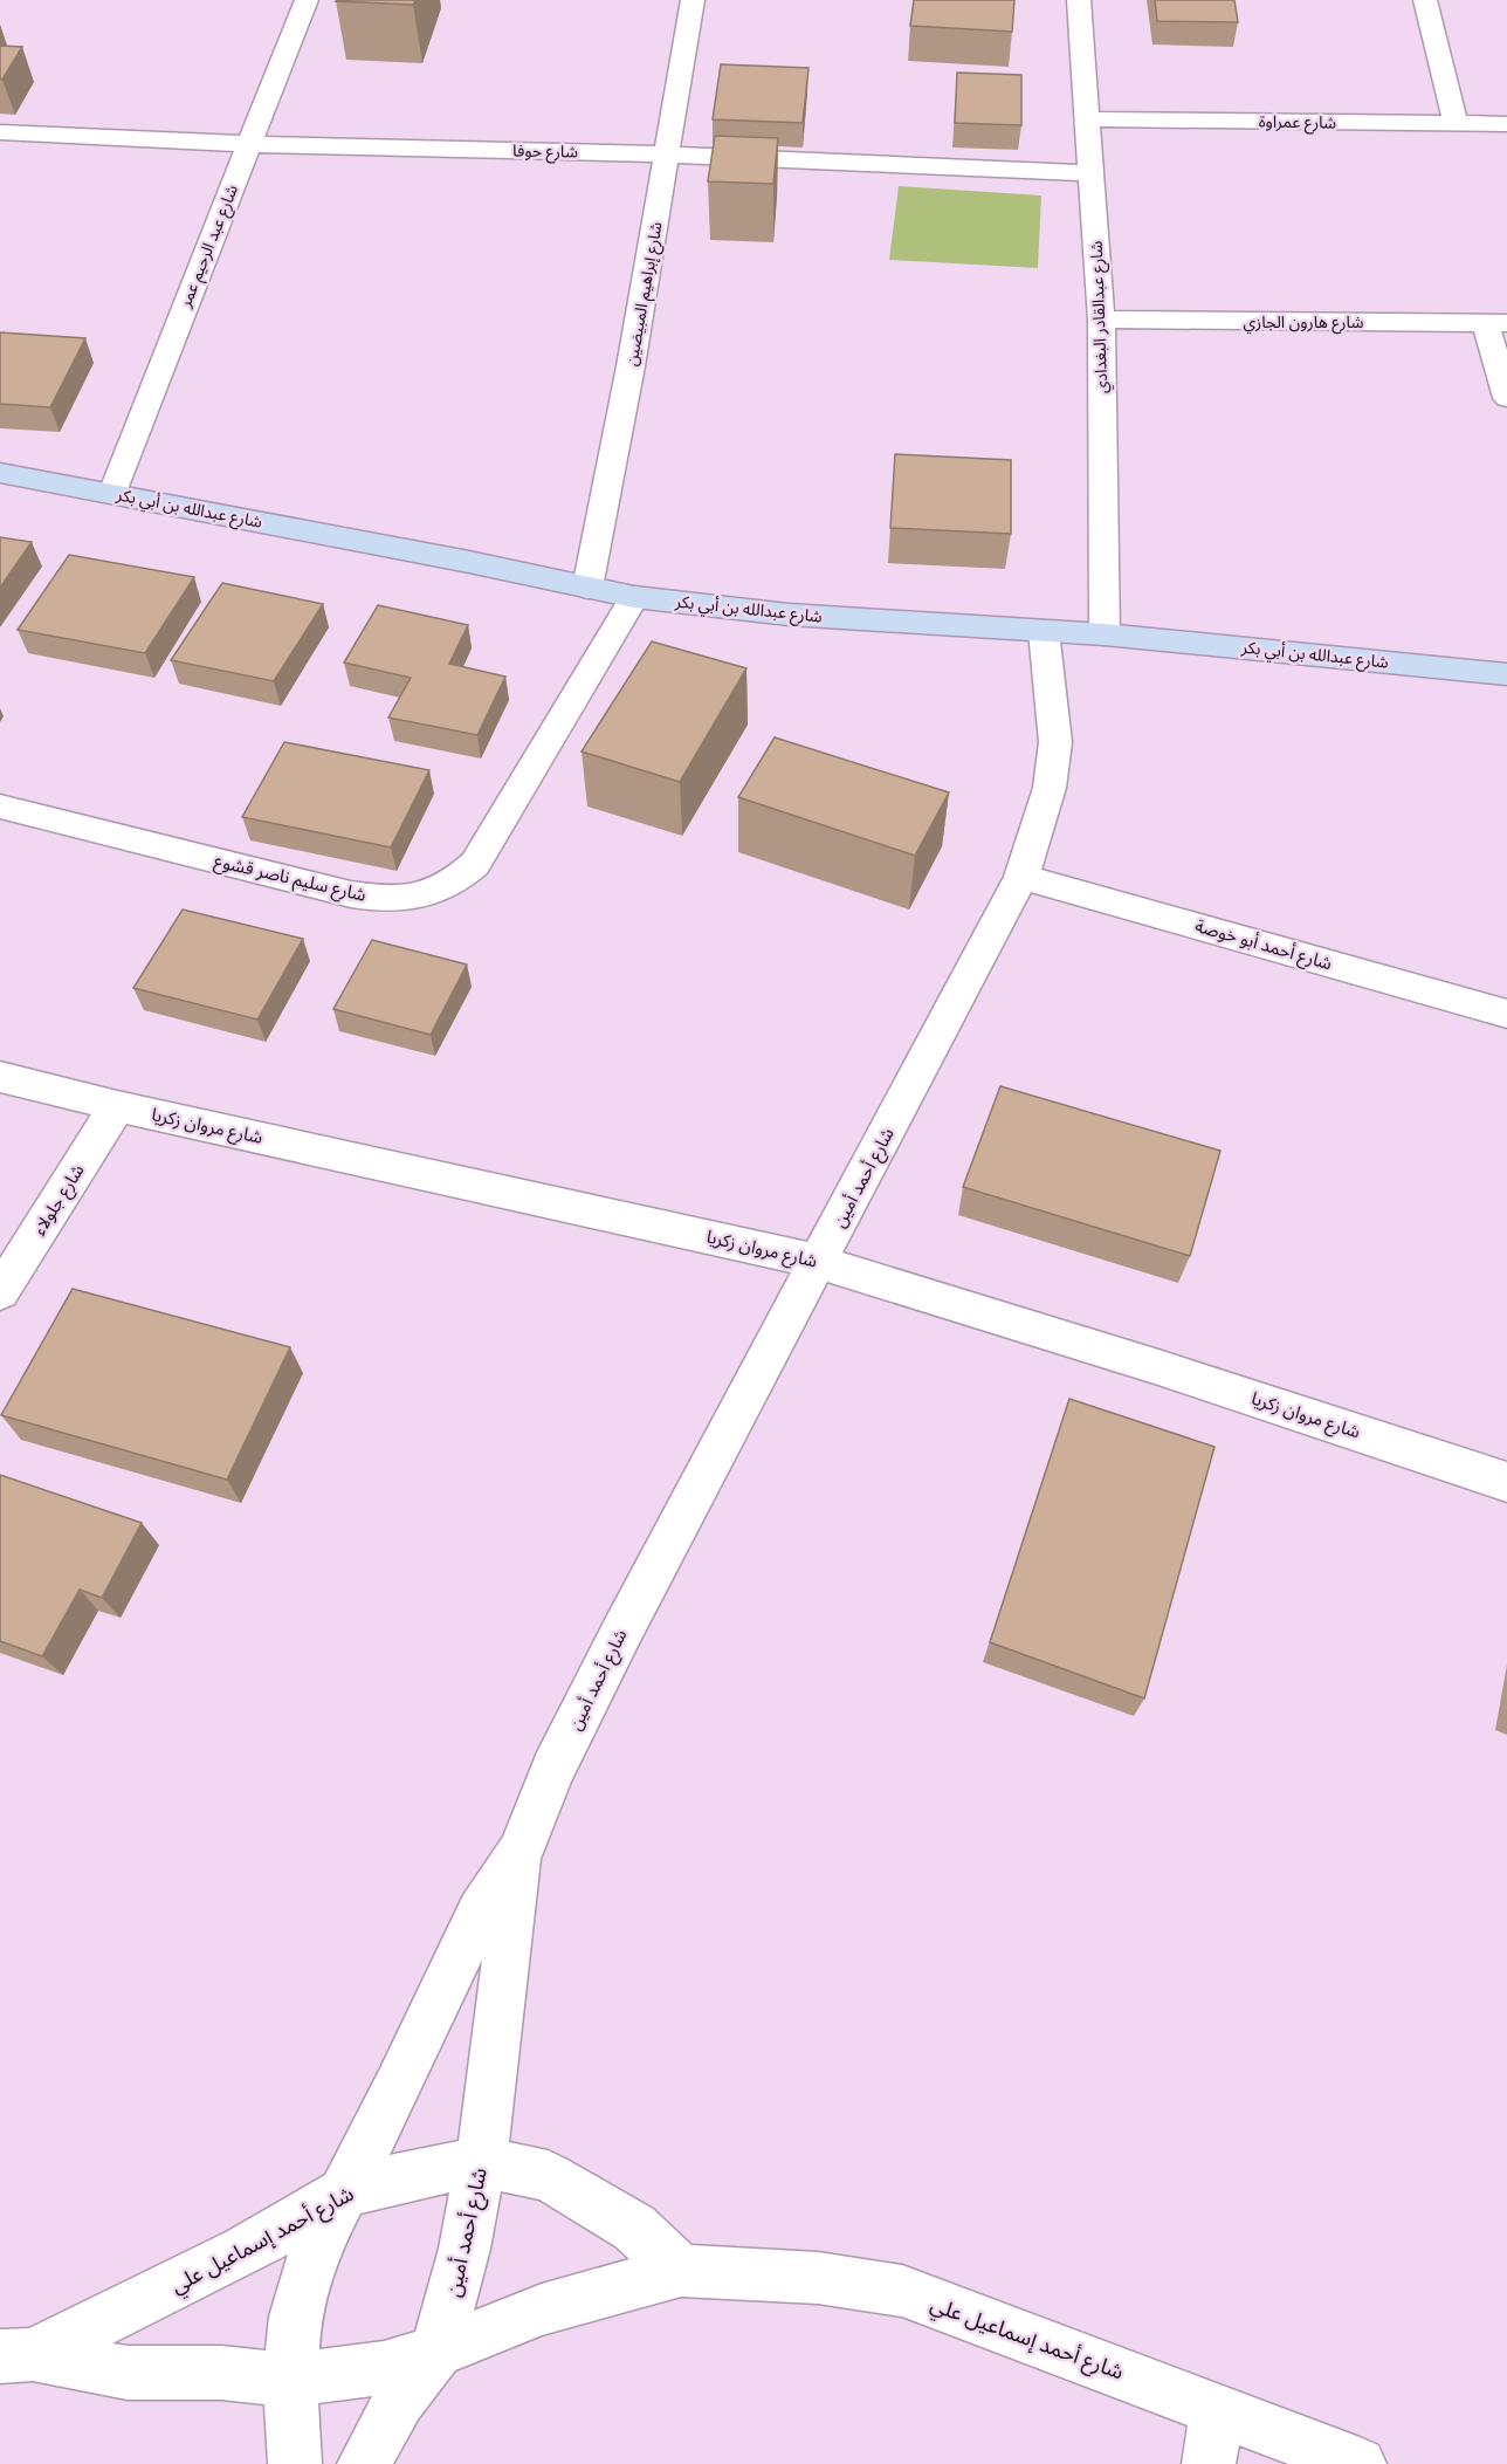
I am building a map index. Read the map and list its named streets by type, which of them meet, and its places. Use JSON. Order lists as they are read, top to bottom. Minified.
{"streets":{"street":["شارع عمراوة","شارع حوفا","شارع عبد الرحيم عمر","شارع إبراهيم المبيضين","شارع عبدالقادر البغدادي","شارع هارون الجازي","شارع عبدالله بن أبي بكر","شارع سليم ناصر قشوع","شارع أحمد أبو خوصة","شارع مروان زكريا","شارع أحمد أمين","شارع جلولاء","شارع أحمد إسماعيل علي"]},"crossings":[["شارع عمراوة","شارع عبدالقادر البغدادي"],["شارع حوفا","شارع عبد الرحيم عمر"],["شارع حوفا","شارع إبراهيم المبيضين"],["شارع حوفا","شارع عبدالقادر البغدادي"],["شارع عبد الرحيم عمر","شارع عبدالله بن أبي بكر"],["شارع إبراهيم المبيضين","شارع عبدالله بن أبي بكر"],["شارع عبدالقادر البغدادي","شارع هارون الجازي"],["شارع عبدالقادر البغدادي","شارع عبدالله بن أبي بكر"],["شارع عبدالله بن أبي بكر","شارع سليم ناصر قشوع"],["شارع عبدالله بن أبي بكر","شارع أحمد أمين"],["شارع أحمد أبو خوصة","شارع أحمد أمين"],["شارع مروان زكريا","شارع أحمد أمين"],["شارع مروان زكريا","شارع جلولاء"],["شارع أحمد أمين","شارع أحمد إسماعيل علي"]]}
